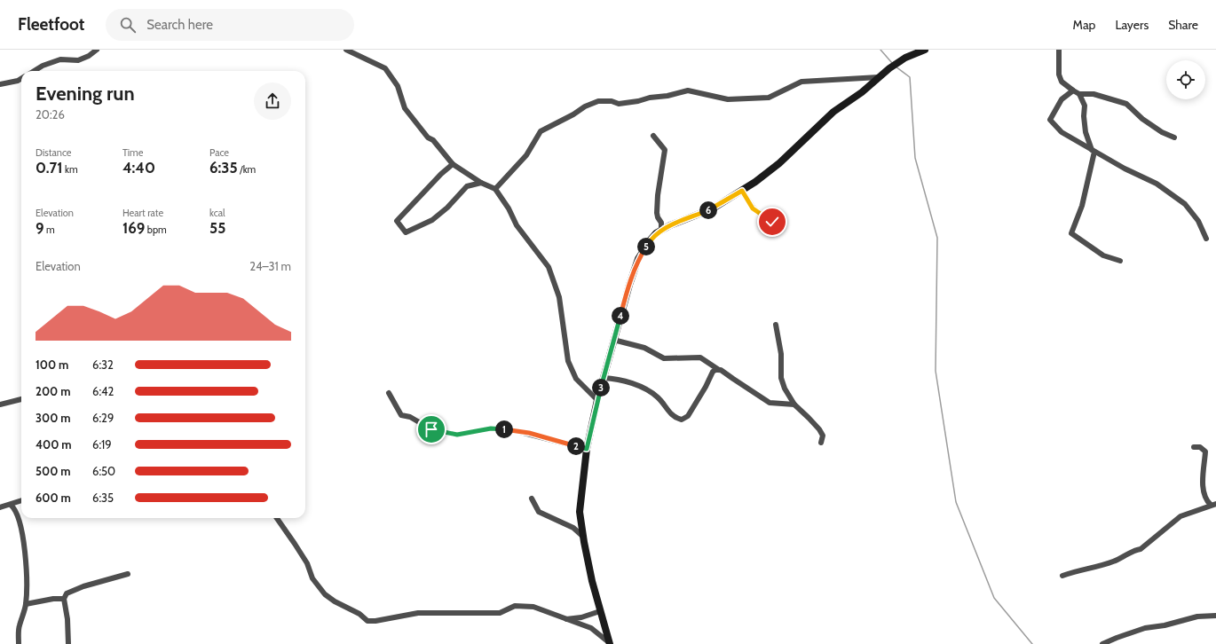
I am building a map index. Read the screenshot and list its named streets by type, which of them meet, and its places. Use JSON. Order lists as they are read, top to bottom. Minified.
{"page":{"header":"Fleetfoot","search":"Search here","nav":["Map","Layers","Share"],"heading":["Evening run","20:26"],"stats":[["Distance","0.71 km"],["Time","4:40"],["Pace","6:35 /km"],["Elevation","9 m"],["Heart rate","169 bpm"],["kcal","55"]],"pins":["6","5","4","3","1","2"],"chart":["Elevation","24–31 m"],"list":[{"name":"100 m","note":"6:32"},{"name":"200 m","note":"6:42"},{"name":"300 m","note":"6:29"},{"name":"400 m","note":"6:19"},{"name":"500 m","note":"6:50"},{"name":"600 m","note":"6:35"}]}}
